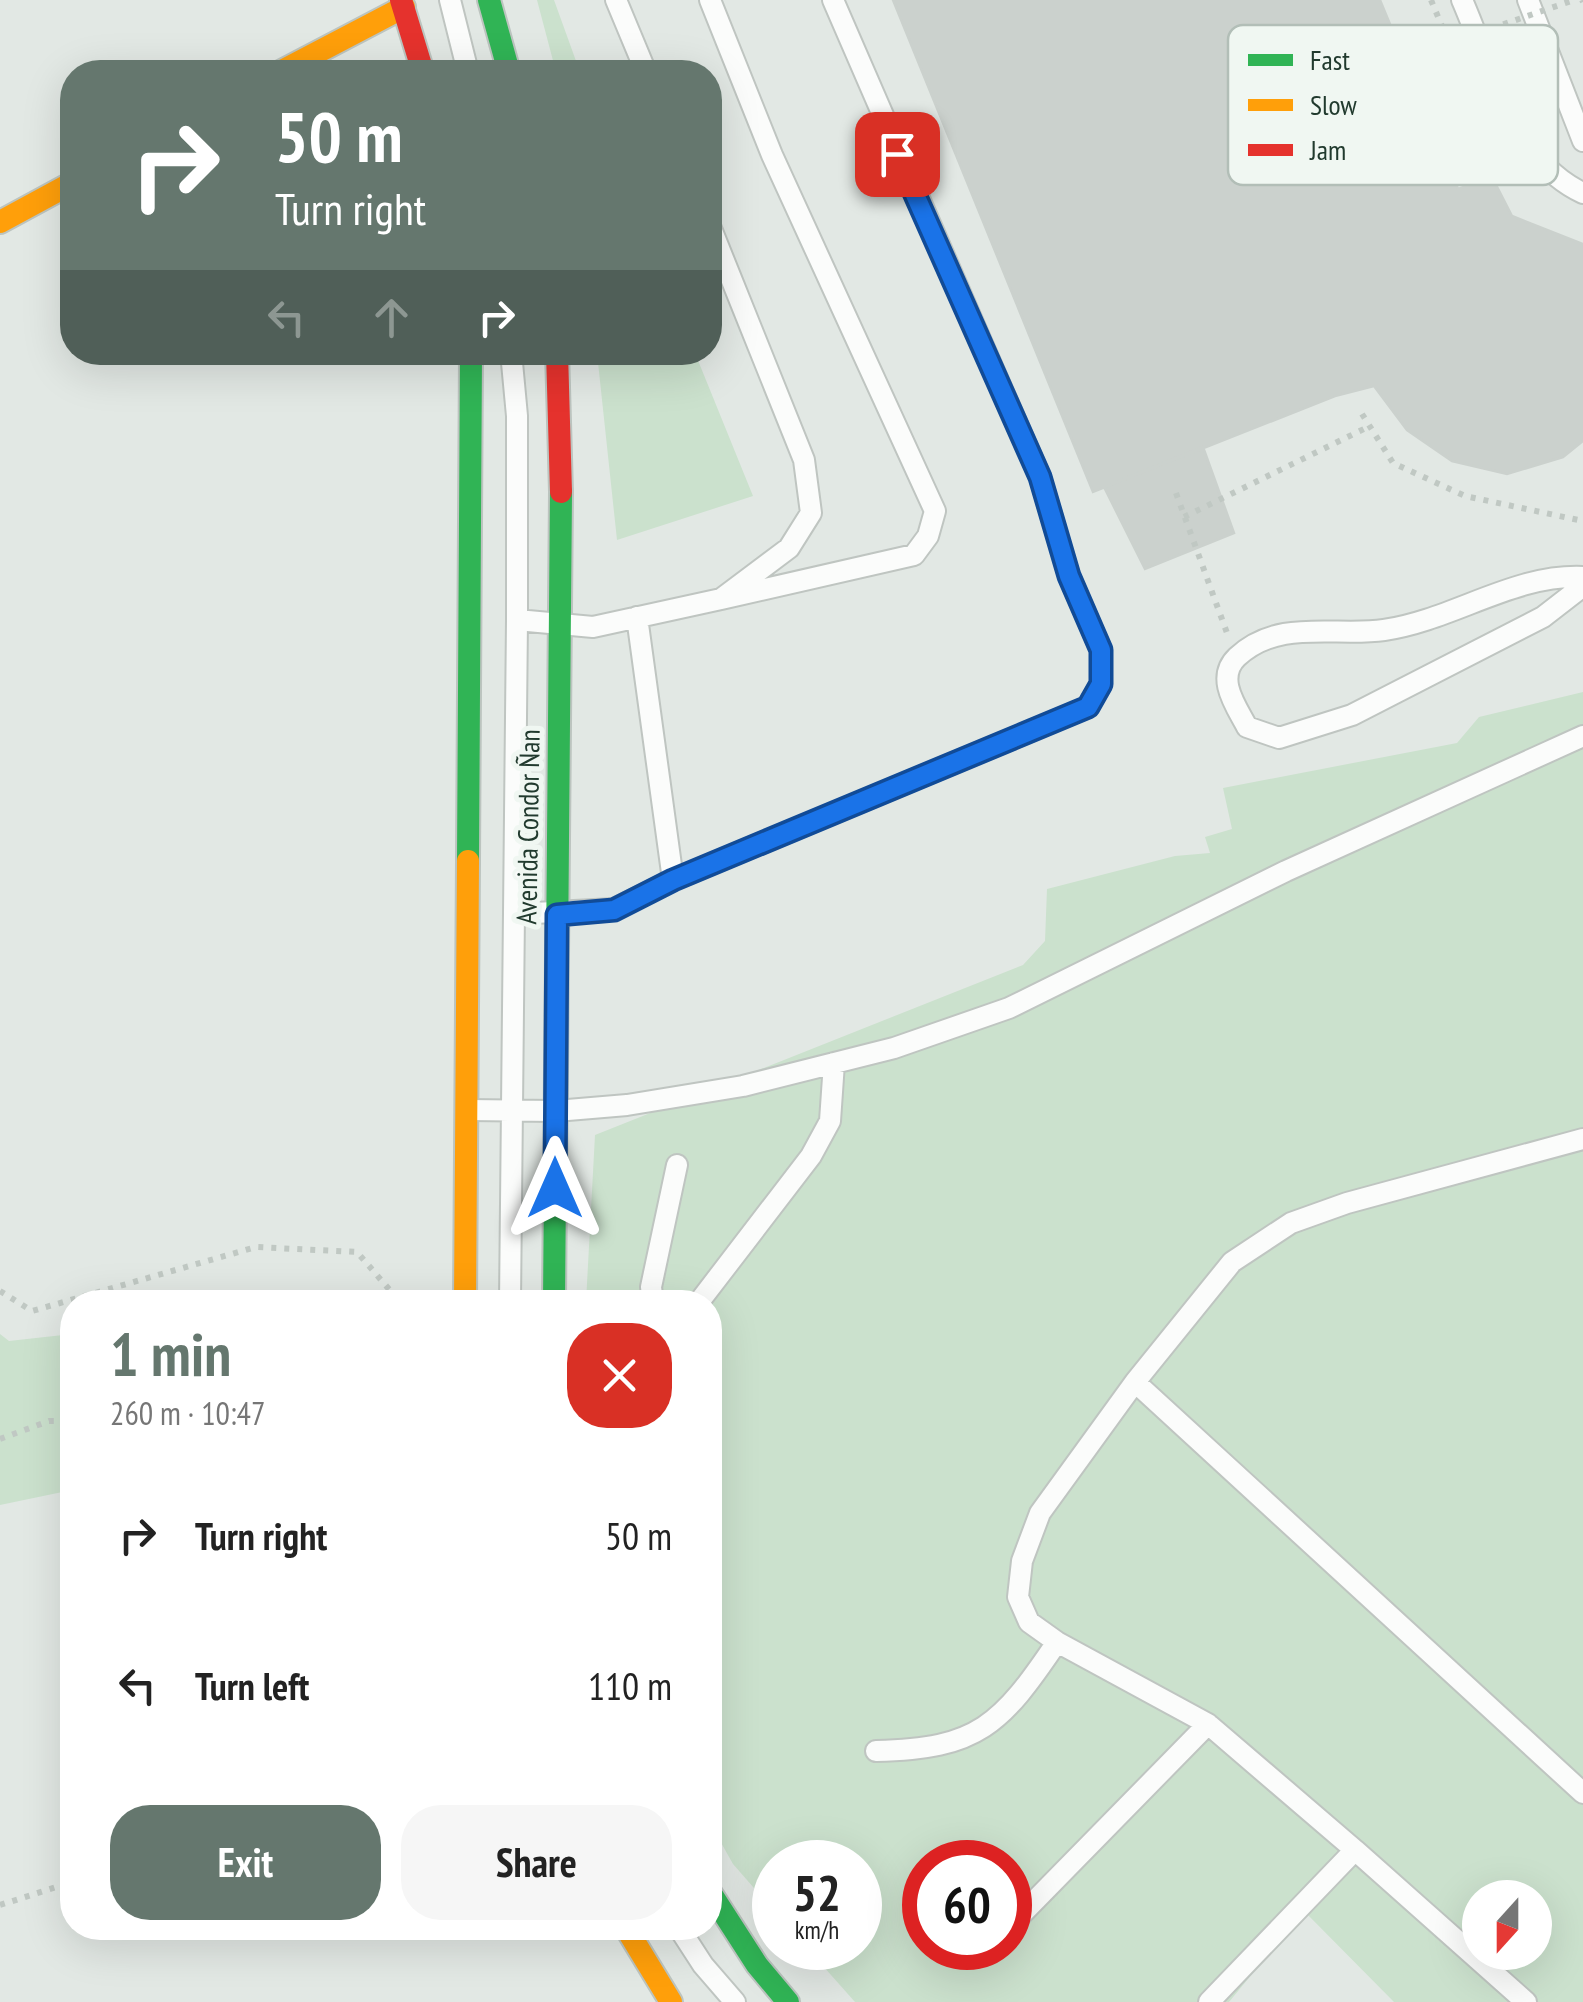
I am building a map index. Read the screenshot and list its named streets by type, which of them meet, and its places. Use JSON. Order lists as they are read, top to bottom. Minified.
{"streets":{"main road":["Avenida Condor Ñan"]},"legend":["Fast","Slow","Jam"],"north":"bottom","page":{"turn":["50 m","Turn right"],"heading":["1 min","260 m · 10:47"],"list":[{"name":"Turn right","value":"50 m"},{"name":"Turn left","value":"110 m"}],"buttons":["Exit","Share"],"speed":"52 km/h","limit":"60"}}
